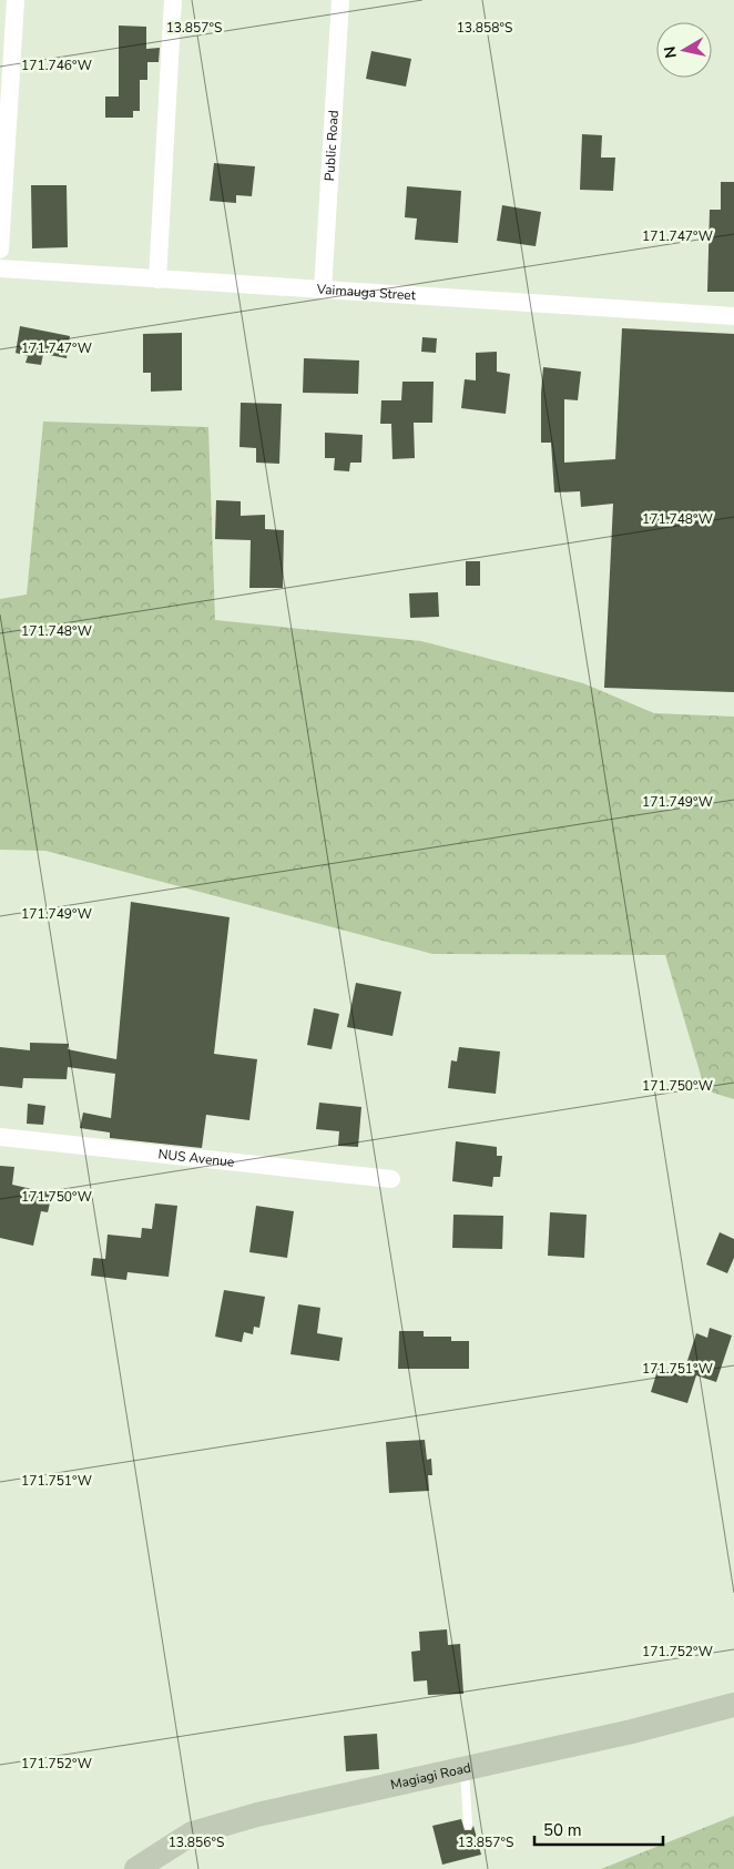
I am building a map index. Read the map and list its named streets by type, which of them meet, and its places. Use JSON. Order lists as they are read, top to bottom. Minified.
{"streets":{"street":["Public Road","Vaimauga Street","NUS Avenue","Magiagi Road"]},"crossings":[["Public Road","Vaimauga Street"]],"scale_bar":"50 m","north":"left","coordinates":["13.857°S","13.858°S","171.746°W","171.747°W","171.748°W","171.749°W","171.750°W","171.751°W","171.752°W","13.856°S"]}
